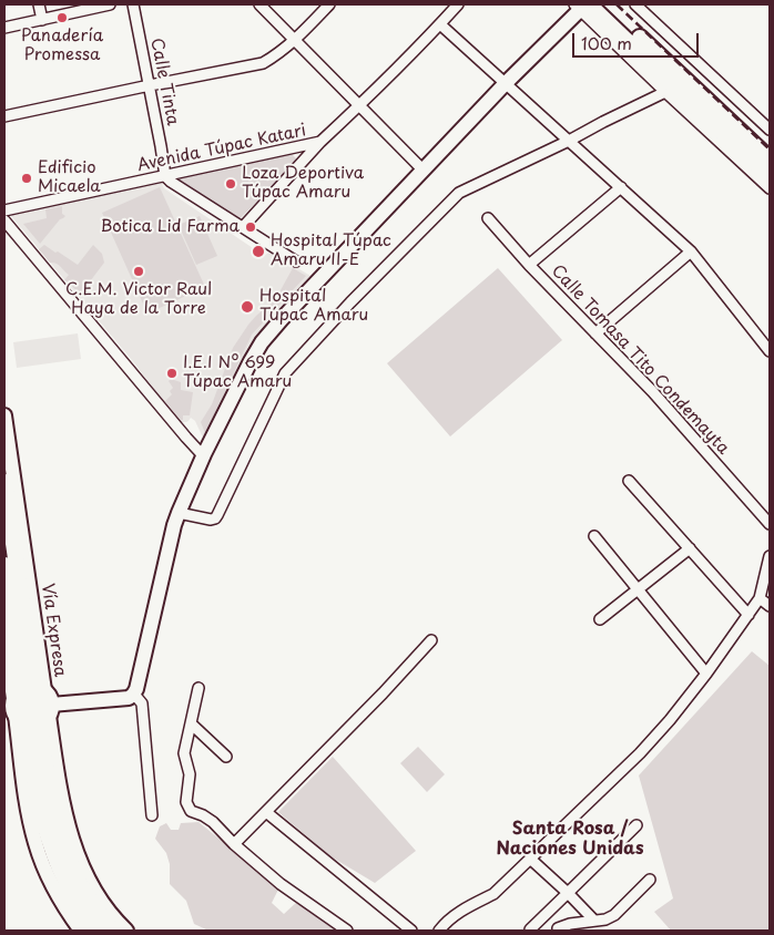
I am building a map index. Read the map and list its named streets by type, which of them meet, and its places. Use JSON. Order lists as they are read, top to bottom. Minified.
{"streets":{"main road":["Vía Expresa"],"street":["Calle Tinta","Avenida Túpac Katari","Calle Tomasa Tito Condemayta"]},"crossings":[["Calle Tinta","Avenida Túpac Katari"]],"districts":["Santa Rosa / Naciones Unidas"],"places":["Panadería Promessa","Edificio Micaela","Loza Deportiva Túpac Amaru","Botica Lid Farma","Hospital Túpac Amaru II-E","C.E.M. Victor Raul Haya de la Torre","Hospital Túpac Amaru","I.E.I Nº 699 Túpac Amaru"],"scale_bar":"100 m"}
